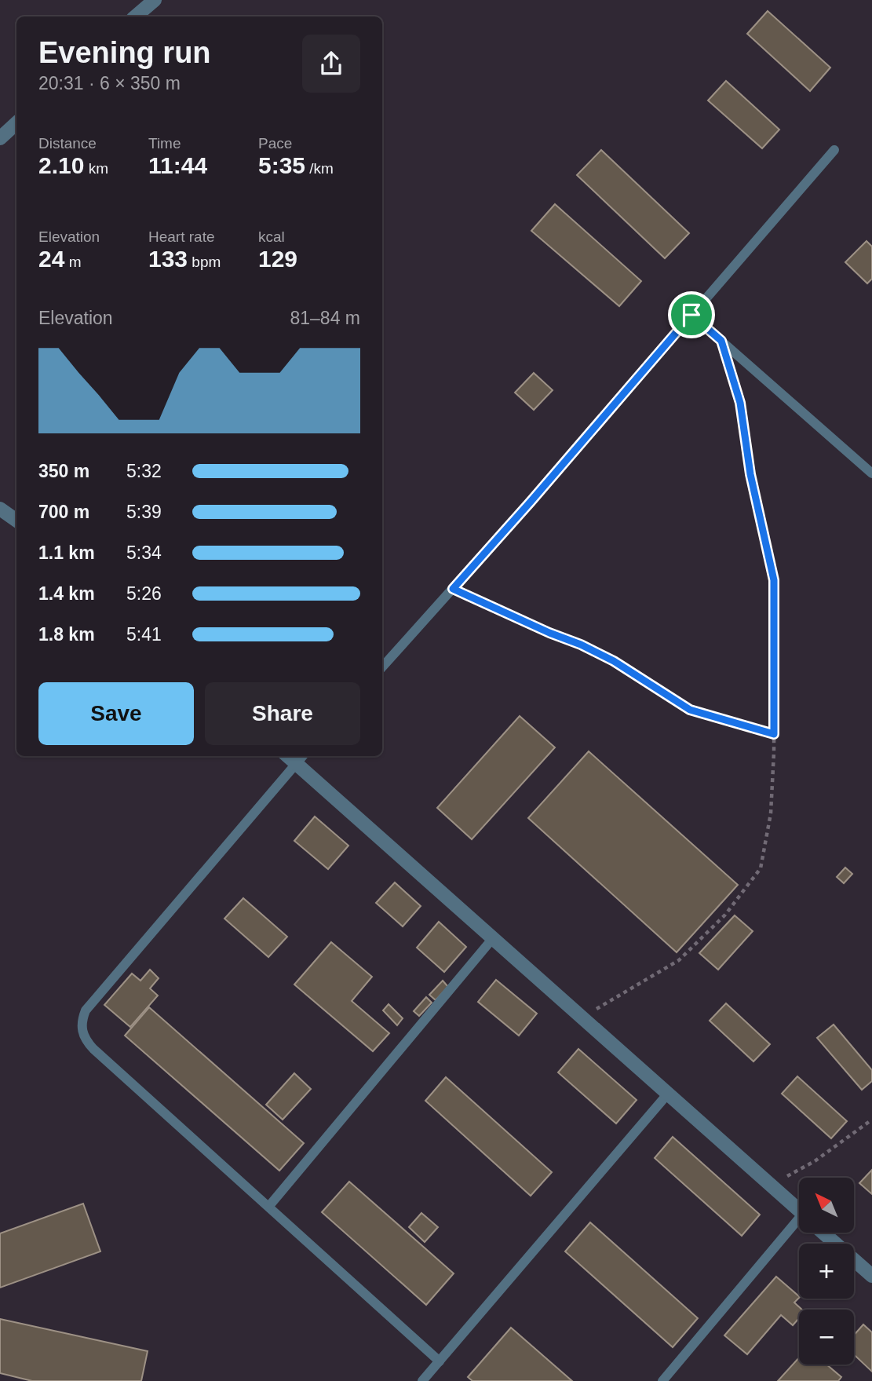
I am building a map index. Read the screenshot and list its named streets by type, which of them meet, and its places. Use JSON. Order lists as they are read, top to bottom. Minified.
{"north":"top left","page":{"heading":["Evening run","20:31 · 6 × 350 m"],"stats":[["Distance","2.10 km"],["Time","11:44"],["Pace","5:35 /km"],["Elevation","24 m"],["Heart rate","133 bpm"],["kcal","129"]],"chart":["Elevation","81–84 m"],"list":[{"name":"350 m","note":"5:32"},{"name":"700 m","note":"5:39"},{"name":"1.1 km","note":"5:34"},{"name":"1.4 km","note":"5:26"},{"name":"1.8 km","note":"5:41"}],"buttons":["Save","Share"],"map_buttons":["+","−"]}}
